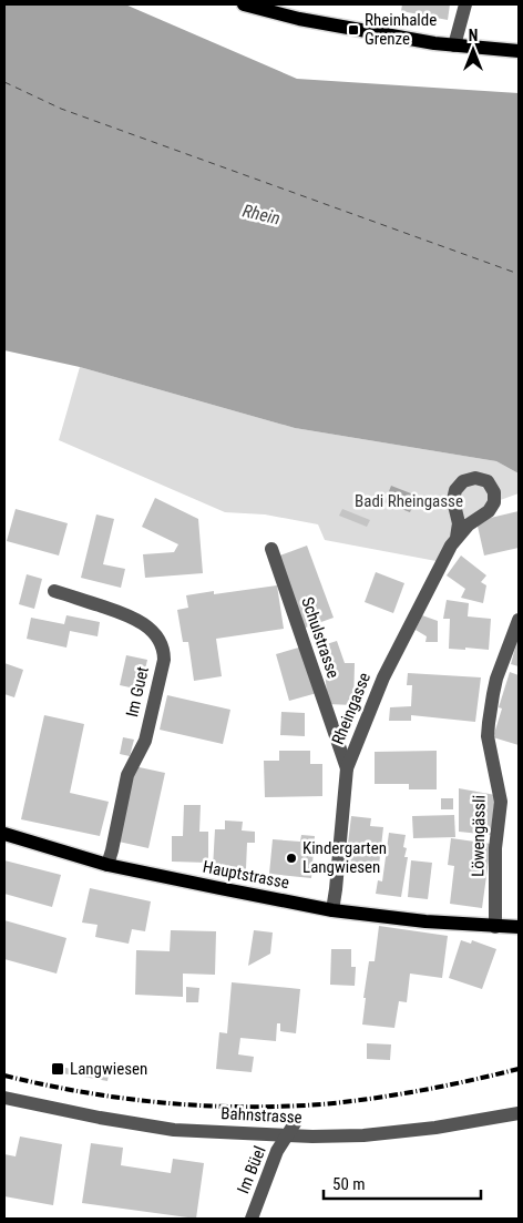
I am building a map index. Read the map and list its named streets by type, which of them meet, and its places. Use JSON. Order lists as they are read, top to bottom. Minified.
{"streets":{"main road":["Hauptstrasse"],"street":["Schulstrasse","Im Guet","Rheingasse","Löwengässli","Bahnstrasse","Im Büel"]},"crossings":[["Schulstrasse","Rheingasse"],["Im Guet","Hauptstrasse"],["Rheingasse","Hauptstrasse"],["Löwengässli","Hauptstrasse"],["Bahnstrasse","Im Büel"]],"water":["Rhein"],"parks":["Badi Rheingasse"],"places":{"transit":["Rheinhalde Grenze","Langwiesen"],"other":["Kindergarten Langwiesen"]},"scale_bar":"50 m","north":"top"}
